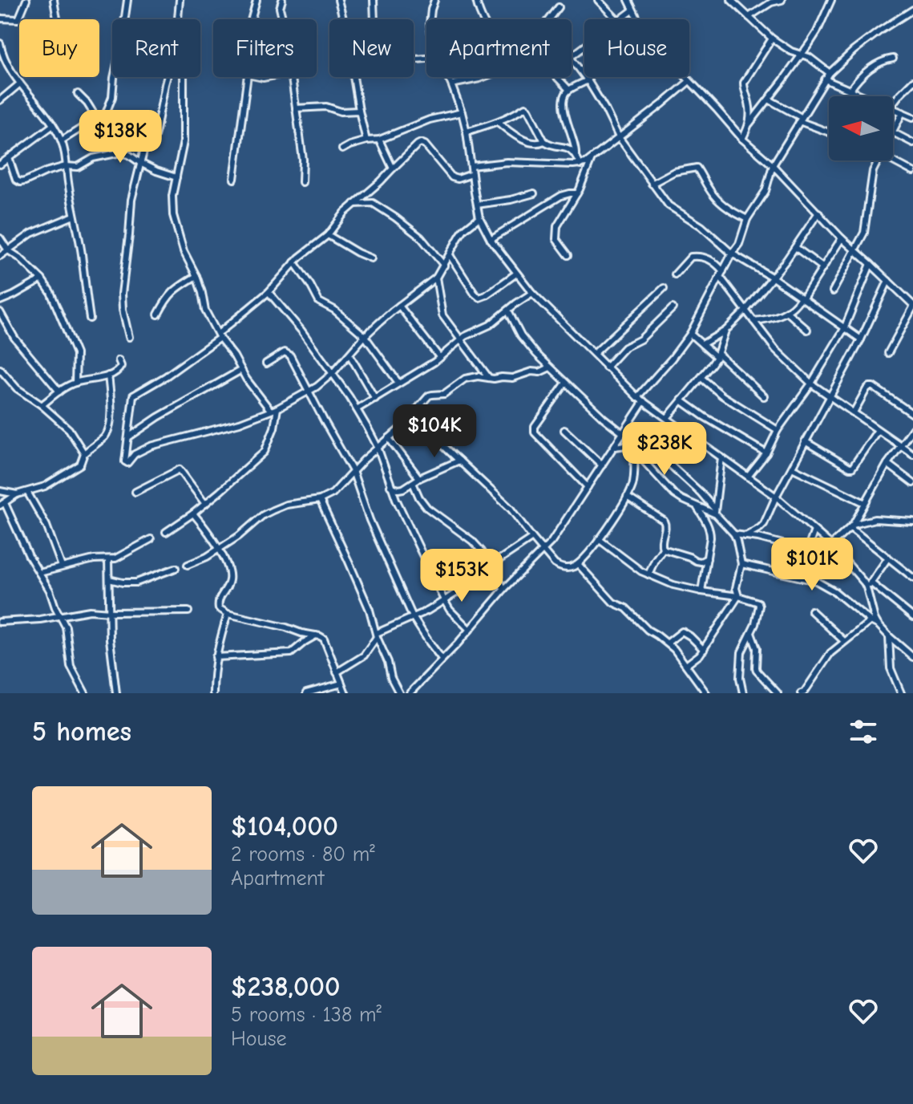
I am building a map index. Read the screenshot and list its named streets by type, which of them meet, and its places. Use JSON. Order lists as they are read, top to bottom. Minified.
{"north":"left","page":{"chip":["Buy","Rent","Filters","New","Apartment","House"],"price":["$138K","$104K","$238K","$101K","$153K"],"heading":"5 homes","list":[{"name":"$104,000","note":"2 rooms · 80 m² · Apartment"},{"name":"$238,000","note":"5 rooms · 138 m² · House"}]}}
